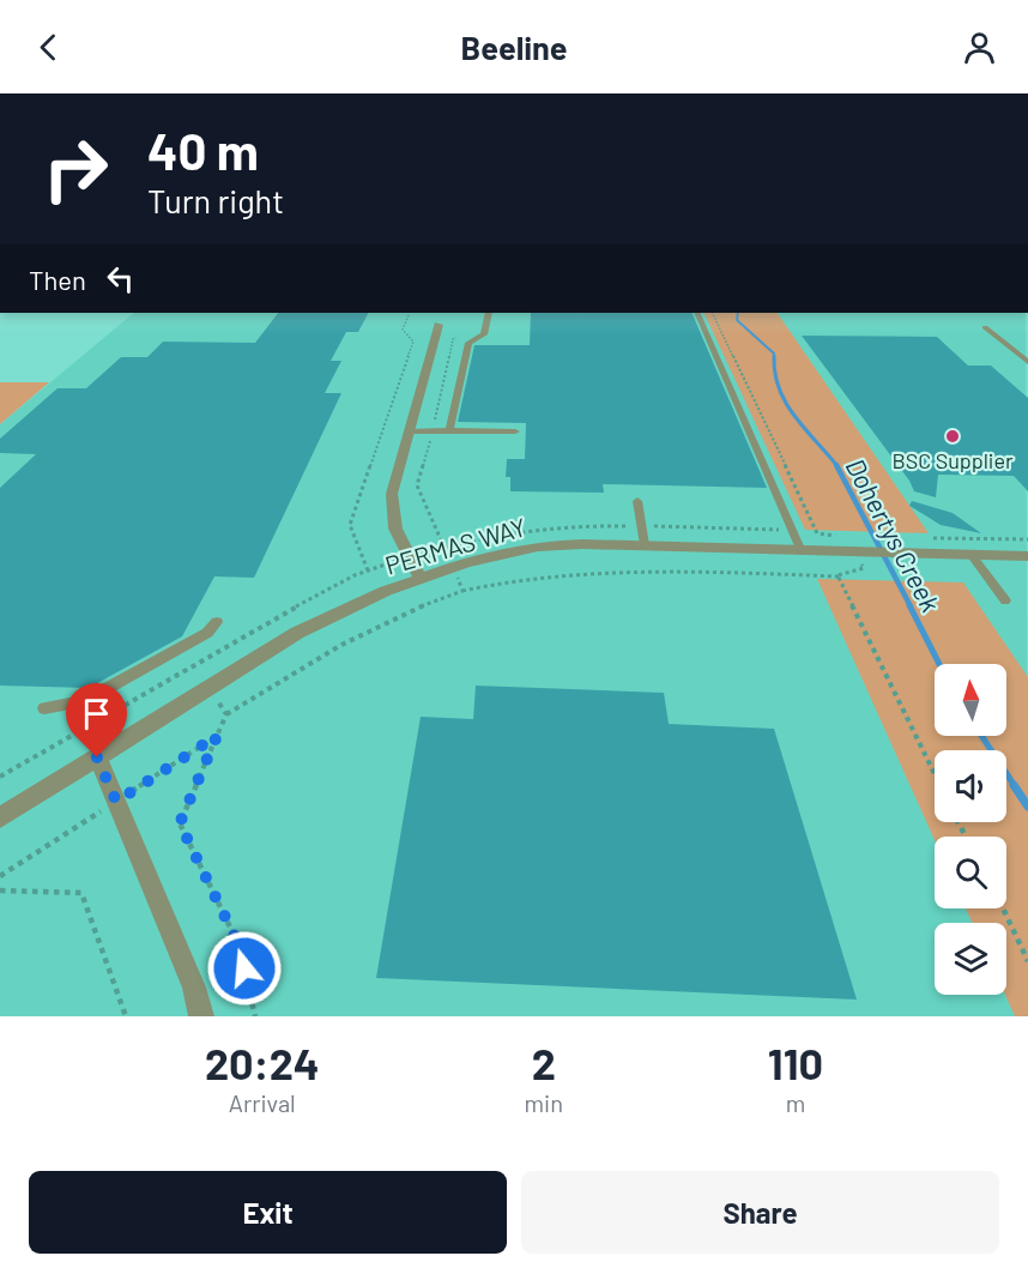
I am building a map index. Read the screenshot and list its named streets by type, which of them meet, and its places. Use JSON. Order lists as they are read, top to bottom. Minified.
{"streets":{"street":["PERMAS WAY"]},"water":["Dohertys Creek"],"places":["BSC Supplier"],"north":"top","page":{"header":"Beeline","turn":["40 m","Turn right"],"then":"Then","eta":["20:24","Arrival","2","min","110","m"],"buttons":["Exit","Share"]}}
